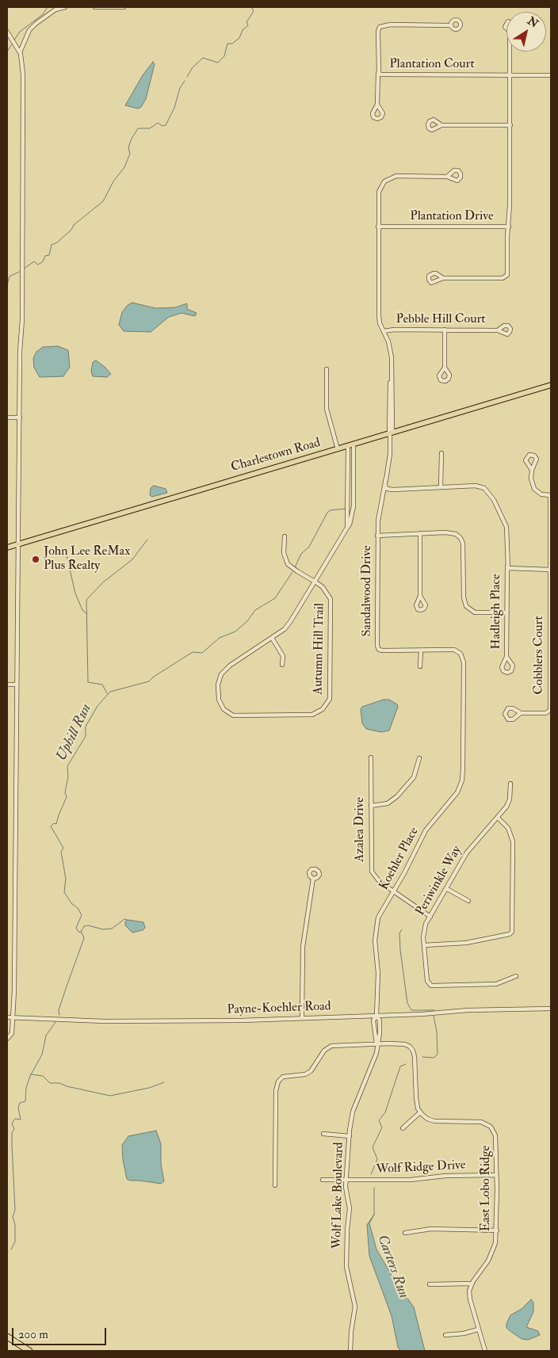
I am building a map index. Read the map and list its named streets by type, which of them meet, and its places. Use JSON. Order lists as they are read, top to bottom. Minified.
{"streets":{"main road":["Charlestown Road"],"street":["Plantation Court","Plantation Drive","Pebble Hill Court","Sandalwood Drive","Hadleigh Place","Autumn Hill Trail","Cobblers Court","Azalea Drive","Koehler Place","Periwinkle Way","Payne-Koehler Road","Wolf Ridge Drive","East Lobo Ridge","Wolf Lake Boulevard"]},"crossings":[["Plantation Court","Plantation Drive"],["Charlestown Road","Sandalwood Drive"],["Charlestown Road","Autumn Hill Trail"],["Sandalwood Drive","Hadleigh Place"],["Sandalwood Drive","Koehler Place"],["Azalea Drive","Koehler Place"],["Azalea Drive","Periwinkle Way"],["Koehler Place","Payne-Koehler Road"],["Koehler Place","Wolf Lake Boulevard"],["Payne-Koehler Road","Wolf Lake Boulevard"],["Wolf Ridge Drive","East Lobo Ridge"],["Wolf Ridge Drive","Wolf Lake Boulevard"]],"water":["Uphill Run","Carters Run"],"places":["John Lee ReMax Plus Realty"],"scale_bar":"200 m","north":"top right"}
